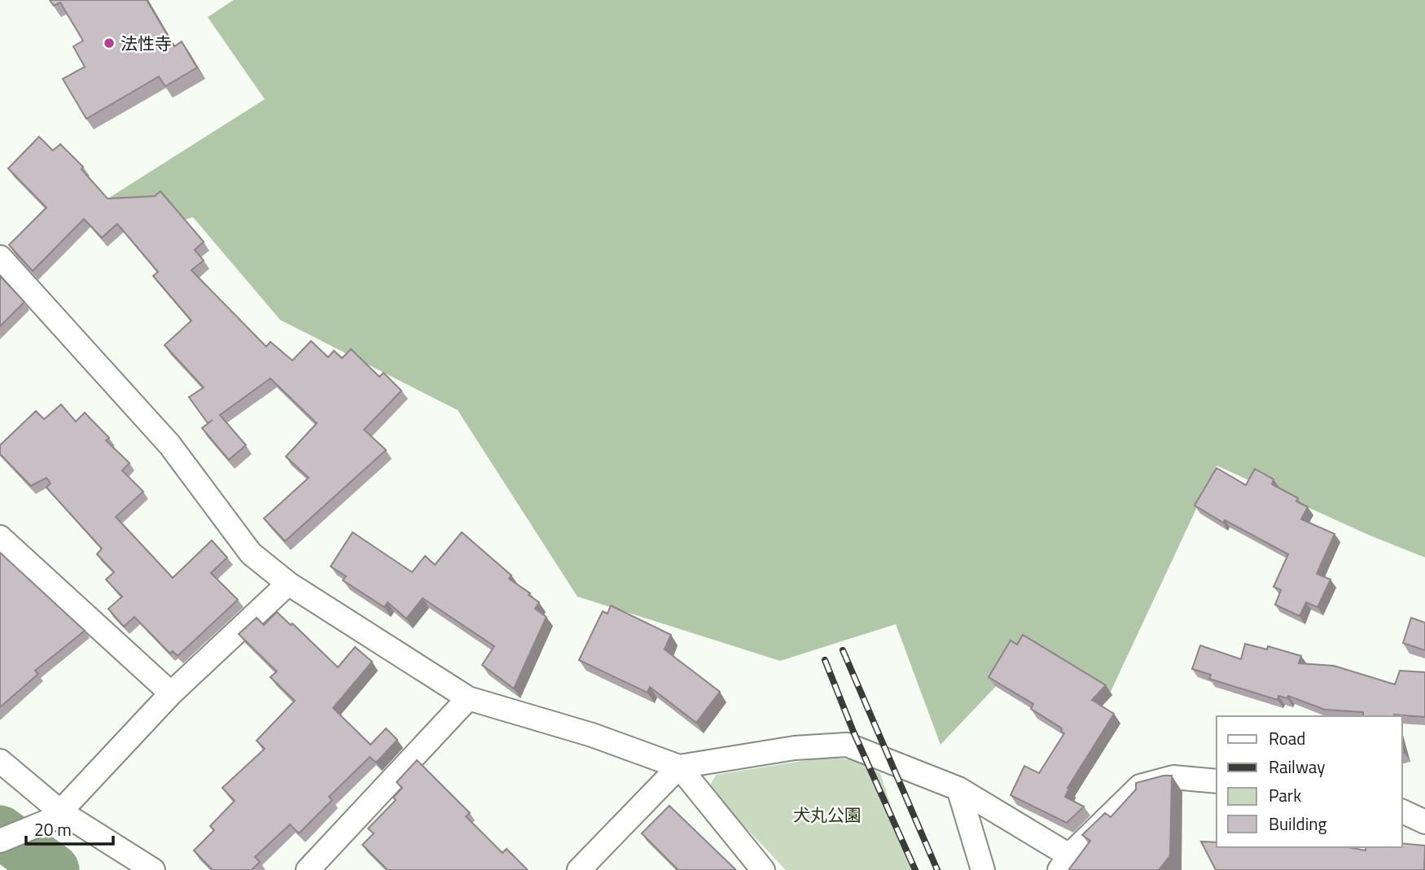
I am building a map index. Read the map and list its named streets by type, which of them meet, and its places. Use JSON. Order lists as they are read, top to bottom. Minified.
{"parks":["犬丸公園"],"places":["法性寺"],"legend":["Road","Railway","Park","Building"],"scale_bar":"20 m"}
